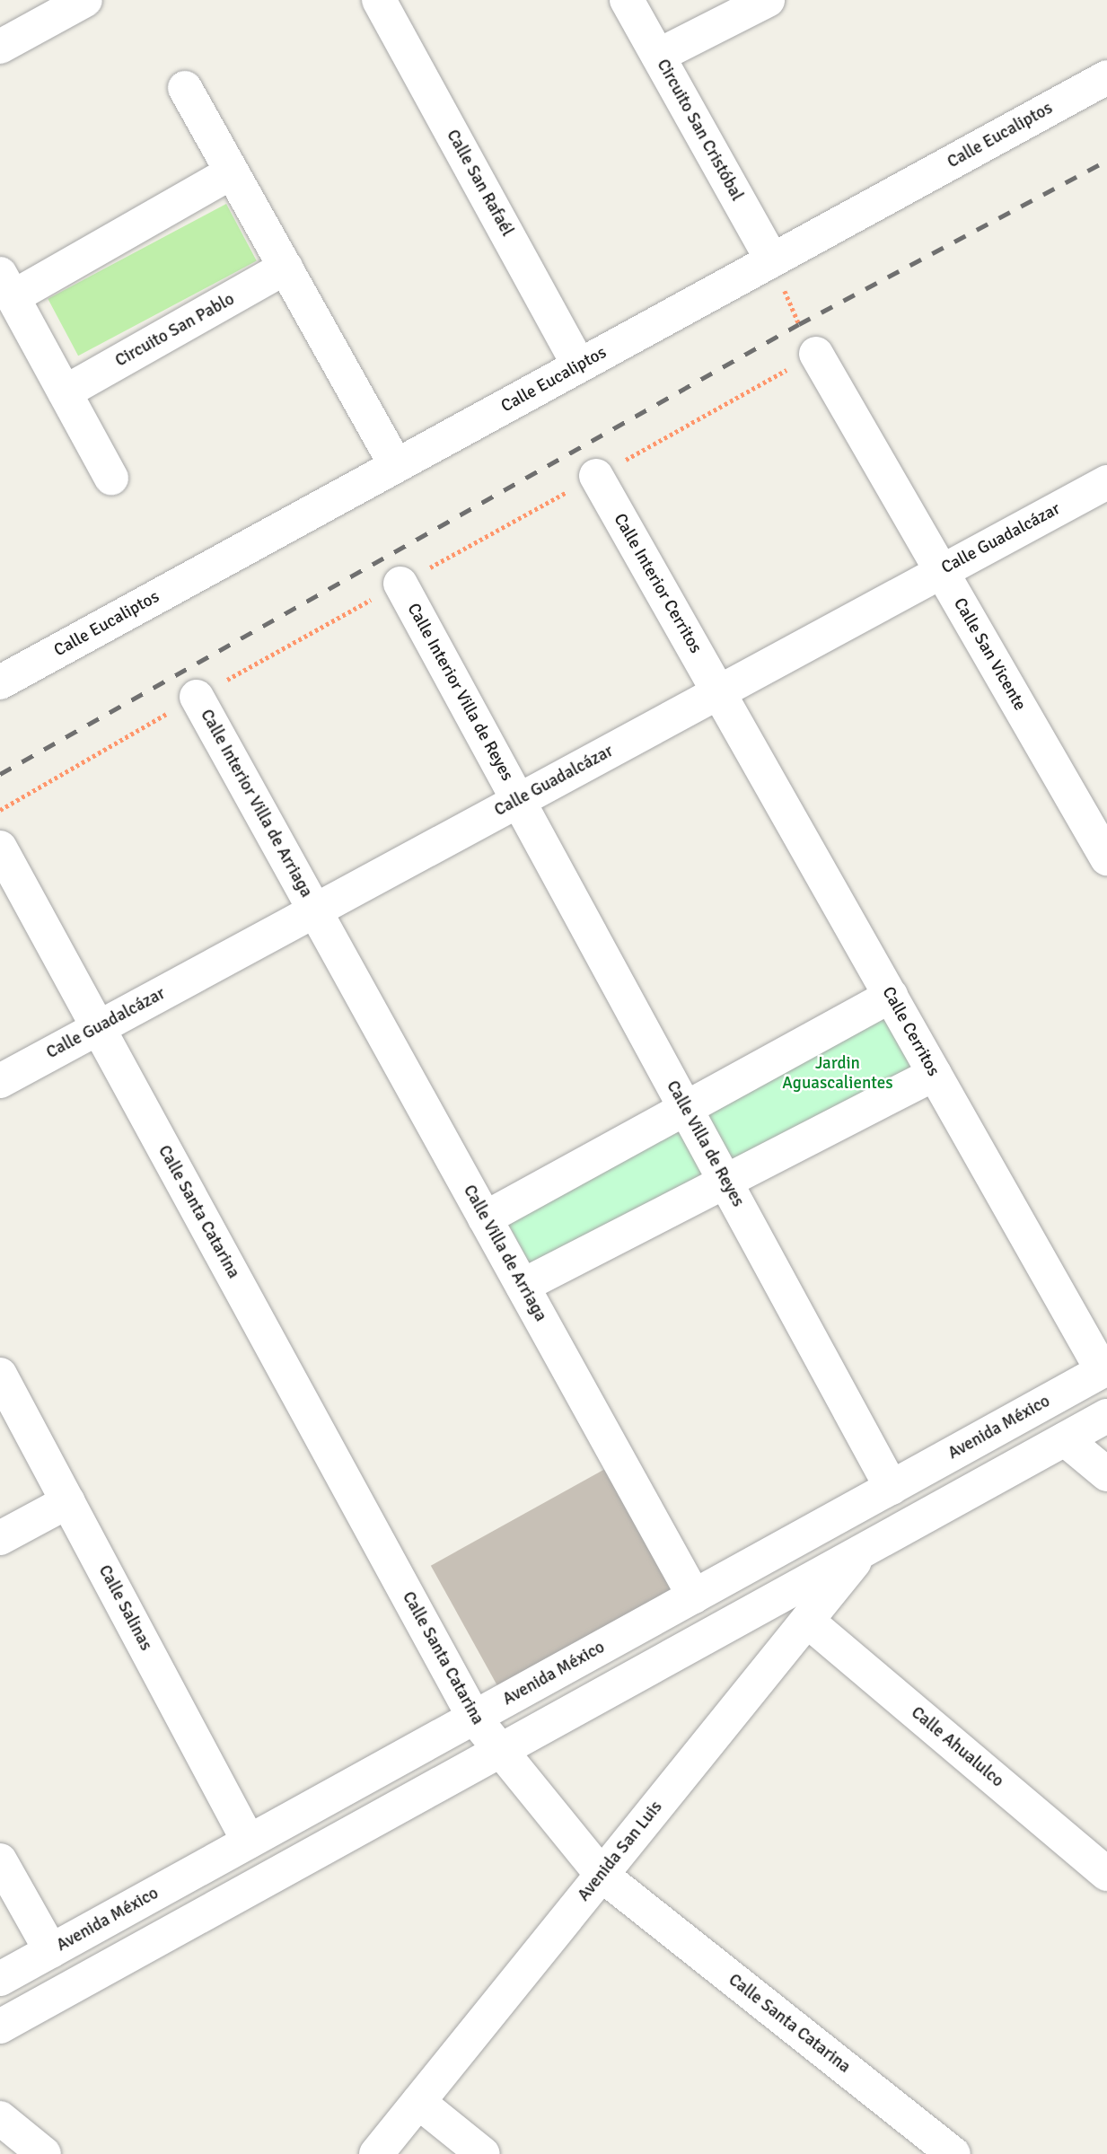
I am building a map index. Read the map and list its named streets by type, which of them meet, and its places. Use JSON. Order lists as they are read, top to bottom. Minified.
{"streets":{"street":["Circuito San Cristóbal","Calle Eucaliptos","Calle San Rafaél","Circuito San Pablo","Calle Guadalcázar","Calle Interior Cerritos","Calle San Vicente","Calle Interior Villa de Reyes","Calle Interior Villa de Arriaga","Calle Cerritos","Calle Villa de Reyes","Calle Santa Catarina","Calle Villa de Arriaga","Avenida México","Calle Salinas","Calle Ahualulco","Avenida San Luis"]},"crossings":[["Circuito San Cristóbal","Calle Eucaliptos"],["Calle Eucaliptos","Calle San Rafaél"],["Calle Guadalcázar","Calle Interior Cerritos"],["Calle Guadalcázar","Calle San Vicente"],["Calle Guadalcázar","Calle Interior Villa de Reyes"],["Calle Guadalcázar","Calle Interior Villa de Arriaga"],["Calle Guadalcázar","Calle Cerritos"],["Calle Guadalcázar","Calle Villa de Reyes"],["Calle Guadalcázar","Calle Santa Catarina"],["Calle Guadalcázar","Calle Villa de Arriaga"],["Calle Interior Cerritos","Calle Cerritos"],["Calle Interior Villa de Reyes","Calle Villa de Reyes"],["Calle Interior Villa de Arriaga","Calle Villa de Arriaga"],["Calle Cerritos","Avenida México"],["Calle Villa de Reyes","Avenida México"],["Calle Santa Catarina","Avenida México"],["Calle Santa Catarina","Avenida San Luis"],["Calle Villa de Arriaga","Avenida México"],["Avenida México","Calle Salinas"],["Calle Ahualulco","Avenida San Luis"]],"parks":["Jardin Aguascalientes"]}
